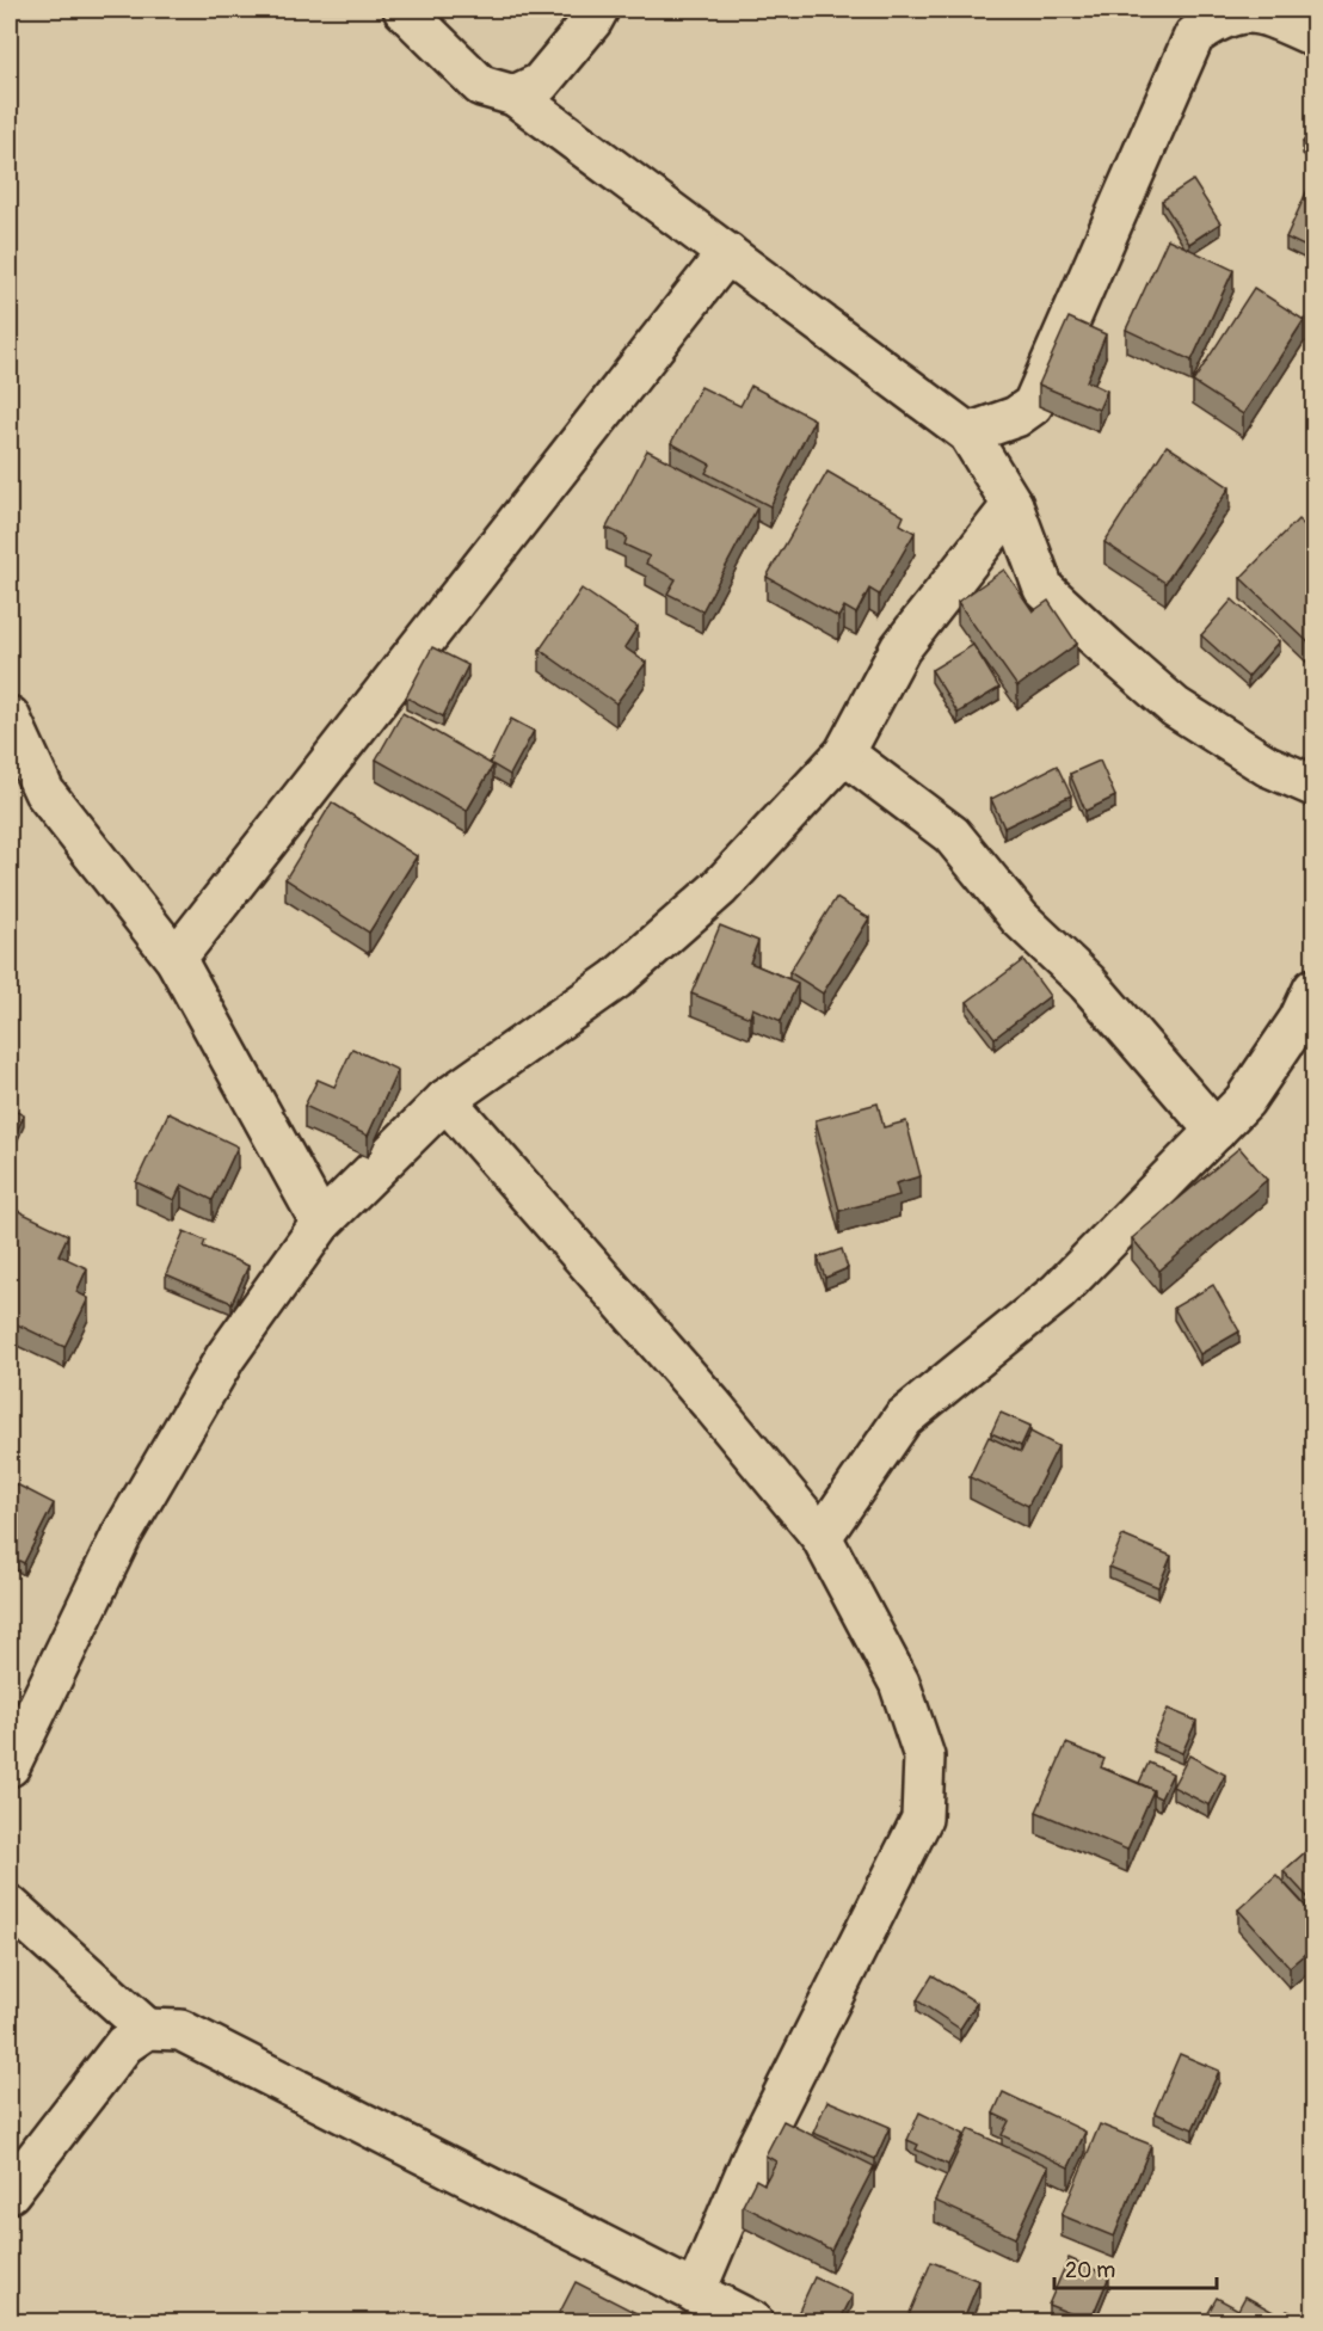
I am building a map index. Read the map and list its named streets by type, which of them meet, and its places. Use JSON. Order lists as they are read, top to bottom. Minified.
{"scale_bar":"20 m"}
